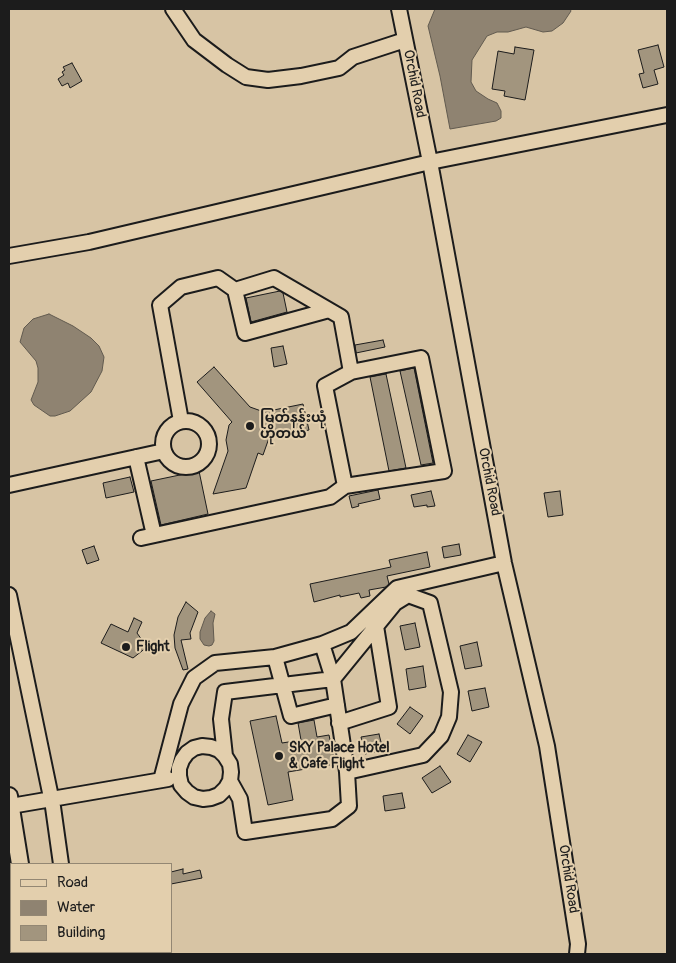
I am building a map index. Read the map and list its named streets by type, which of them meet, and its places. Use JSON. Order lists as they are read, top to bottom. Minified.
{"streets":{"street":["Orchid Road"]},"places":["မြတ်နန်းယုံ ဟိုတယ်","Flight","SKY Palace Hotel & Cafe Flight"],"legend":["Road","Water","Building"]}
